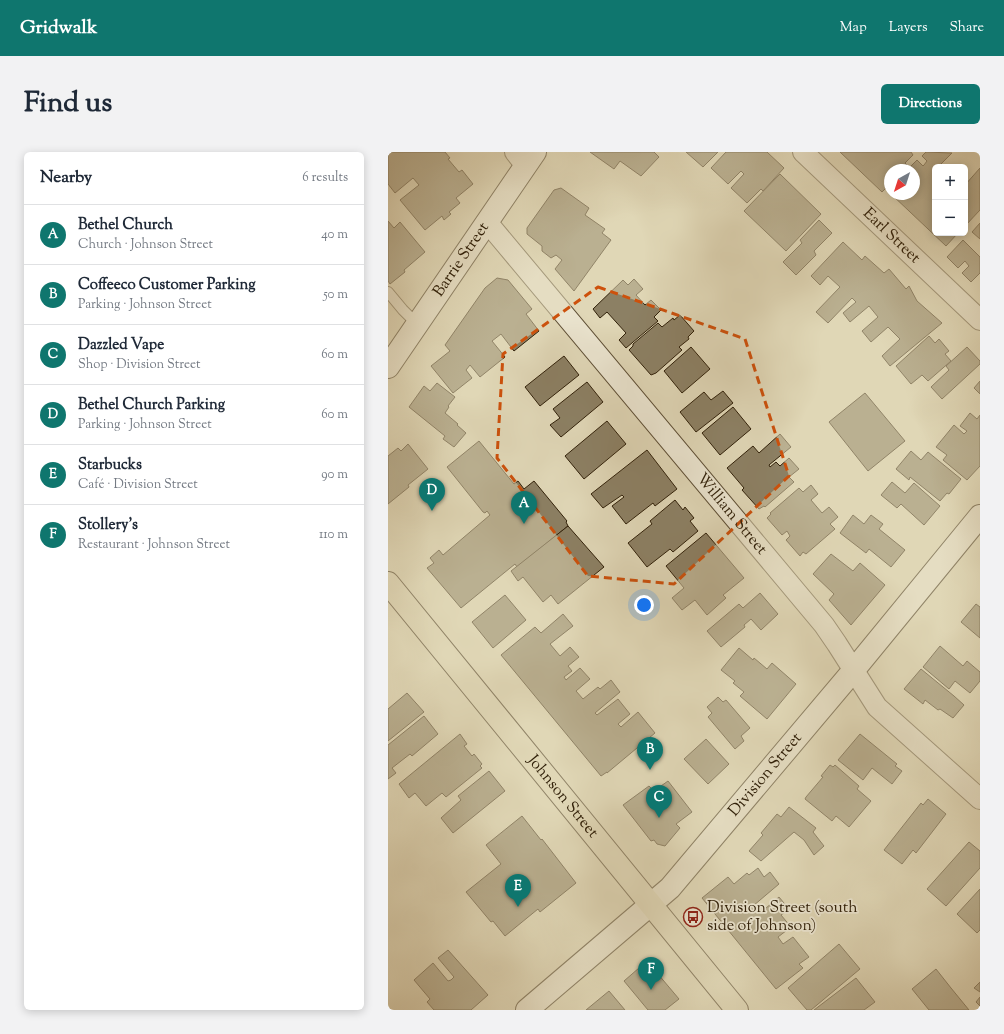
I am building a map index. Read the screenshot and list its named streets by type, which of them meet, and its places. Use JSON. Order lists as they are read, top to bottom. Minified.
{"streets":{"main road":["Johnson Street"],"street":["Earl Street","Barrie Street","William Street","Division Street"]},"crossings":[["Barrie Street","William Street"],["William Street","Division Street"],["Division Street","Johnson Street"]],"places":{"bus stop":["Division Street (south side of Johnson)"]},"north":"bottom left","page":{"header":"Gridwalk","nav":["Map","Layers","Share"],"title":"Find us","buttons":"Directions","heading":["Nearby","6 results"],"map_buttons":["+","−"],"list":[{"mark":"A","name":"Bethel Church","note":"Church · Johnson Street","value":"40 m"},{"mark":"B","name":"Coffeeco Customer Parking","note":"Parking · Johnson Street","value":"50 m"},{"mark":"C","name":"Dazzled Vape","note":"Shop · Division Street","value":"60 m"},{"mark":"D","name":"Bethel Church Parking","note":"Parking · Johnson Street","value":"60 m"},{"mark":"E","name":"Starbucks","note":"Café · Division Street","value":"90 m"},{"mark":"F","name":"Stollery's","note":"Restaurant · Johnson Street","value":"110 m"}],"pins":["D","A","B","C","E","F"]}}
